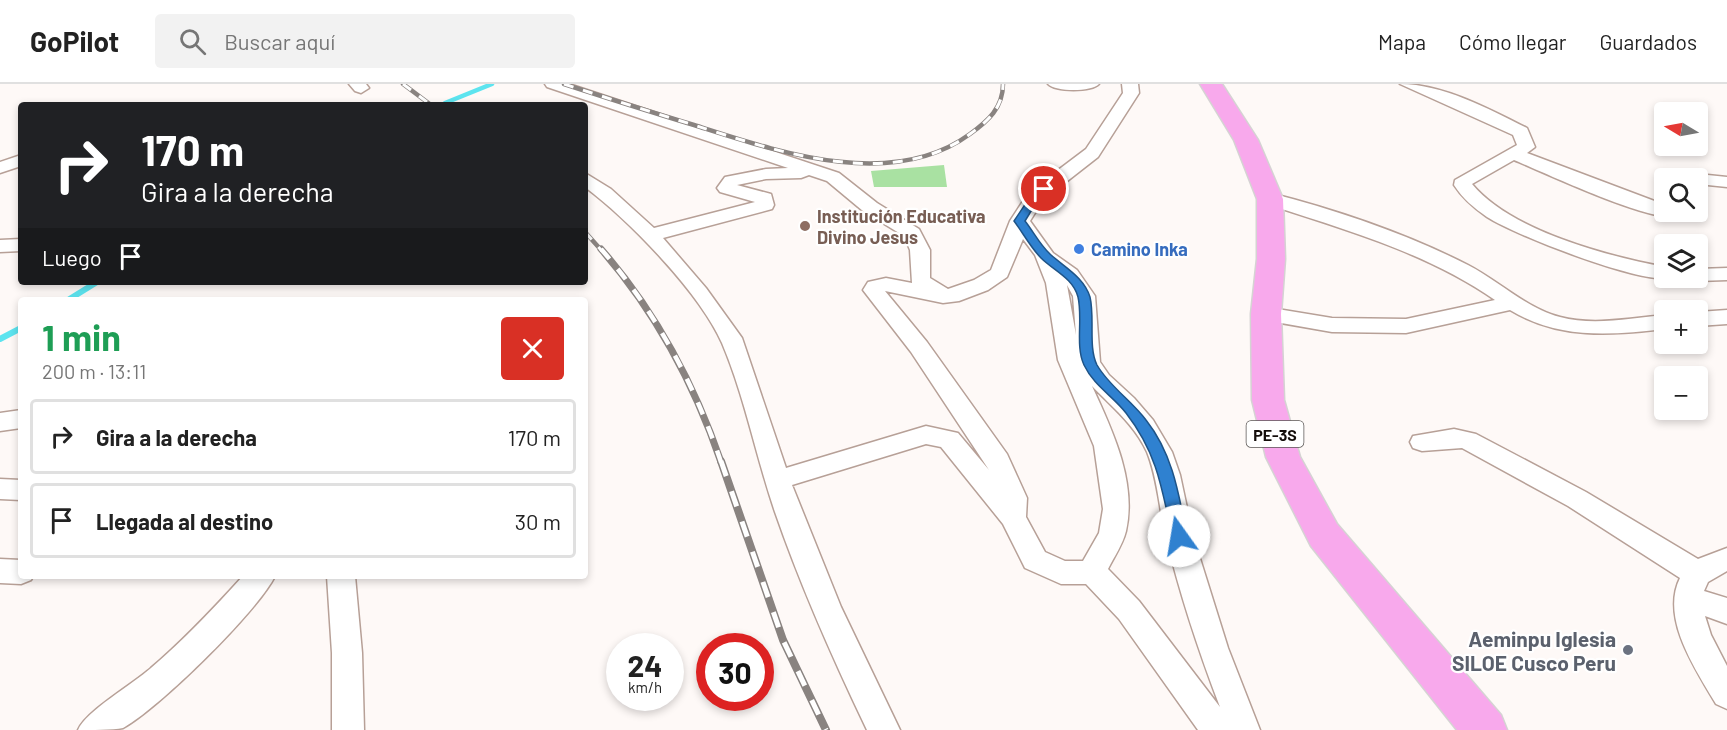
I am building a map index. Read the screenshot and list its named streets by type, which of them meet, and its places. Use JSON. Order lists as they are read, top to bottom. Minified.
{"streets":{"highway":["PE-3S"]},"places":["Institución Educativa Divino Jesus","Camino Inka","Aeminpu Iglesia SILOE Cusco Peru"],"north":"left","page":{"header":"GoPilot","search":"Buscar aquí","nav":["Mapa","Cómo llegar","Guardados"],"map_buttons":["+","−"],"turn":["170 m","Gira a la derecha"],"then":"Luego","heading":["1 min","200 m · 13:11"],"list":[{"name":"Gira a la derecha","value":"170 m"},{"name":"Llegada al destino","value":"30 m"}],"speed":"24 km/h","limit":"30"}}
